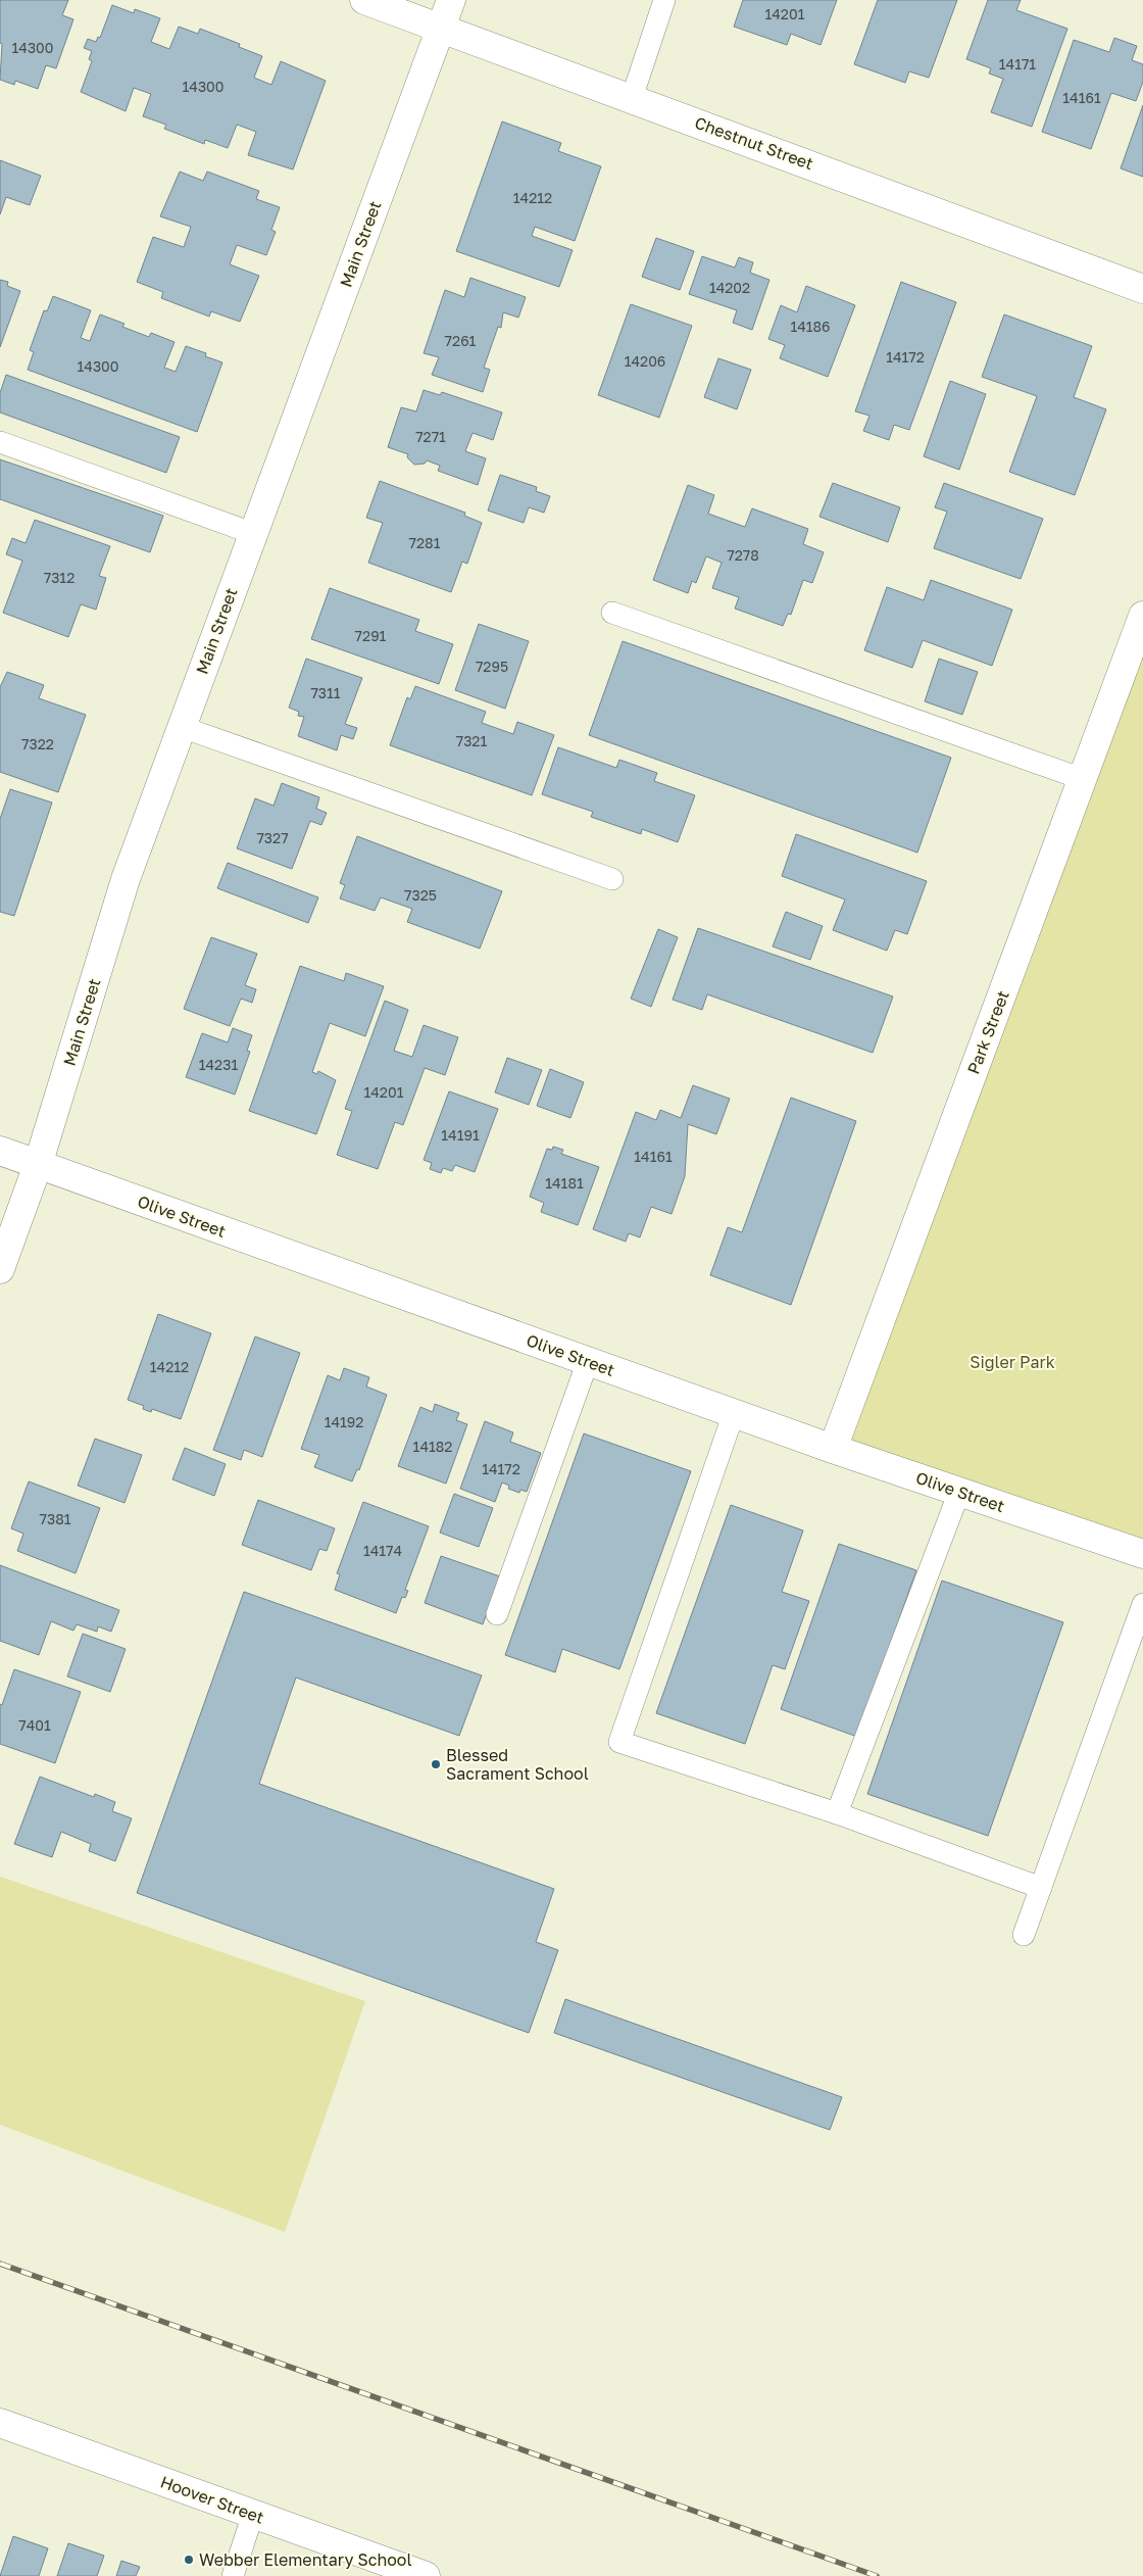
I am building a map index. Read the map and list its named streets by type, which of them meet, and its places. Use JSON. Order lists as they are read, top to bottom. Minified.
{"streets":{"street":["Chestnut Street","Main Street","Park Street","Olive Street","Hoover Street"]},"crossings":[["Chestnut Street","Main Street"],["Main Street","Olive Street"],["Park Street","Olive Street"]],"parks":["Sigler Park"],"places":["Blessed Sacrament School","Webber Elementary School"],"house_numbers":["14201","14300","14171","14300","14161","14212","14202","14186","7261","14172","14206","14300","7271","7281","7278","7312","7291","7295","7311","7321","7322","7327","7325","14231","14201","14191","14161","14181","14212","14192","14182","14172","7381","14174","7401"]}
